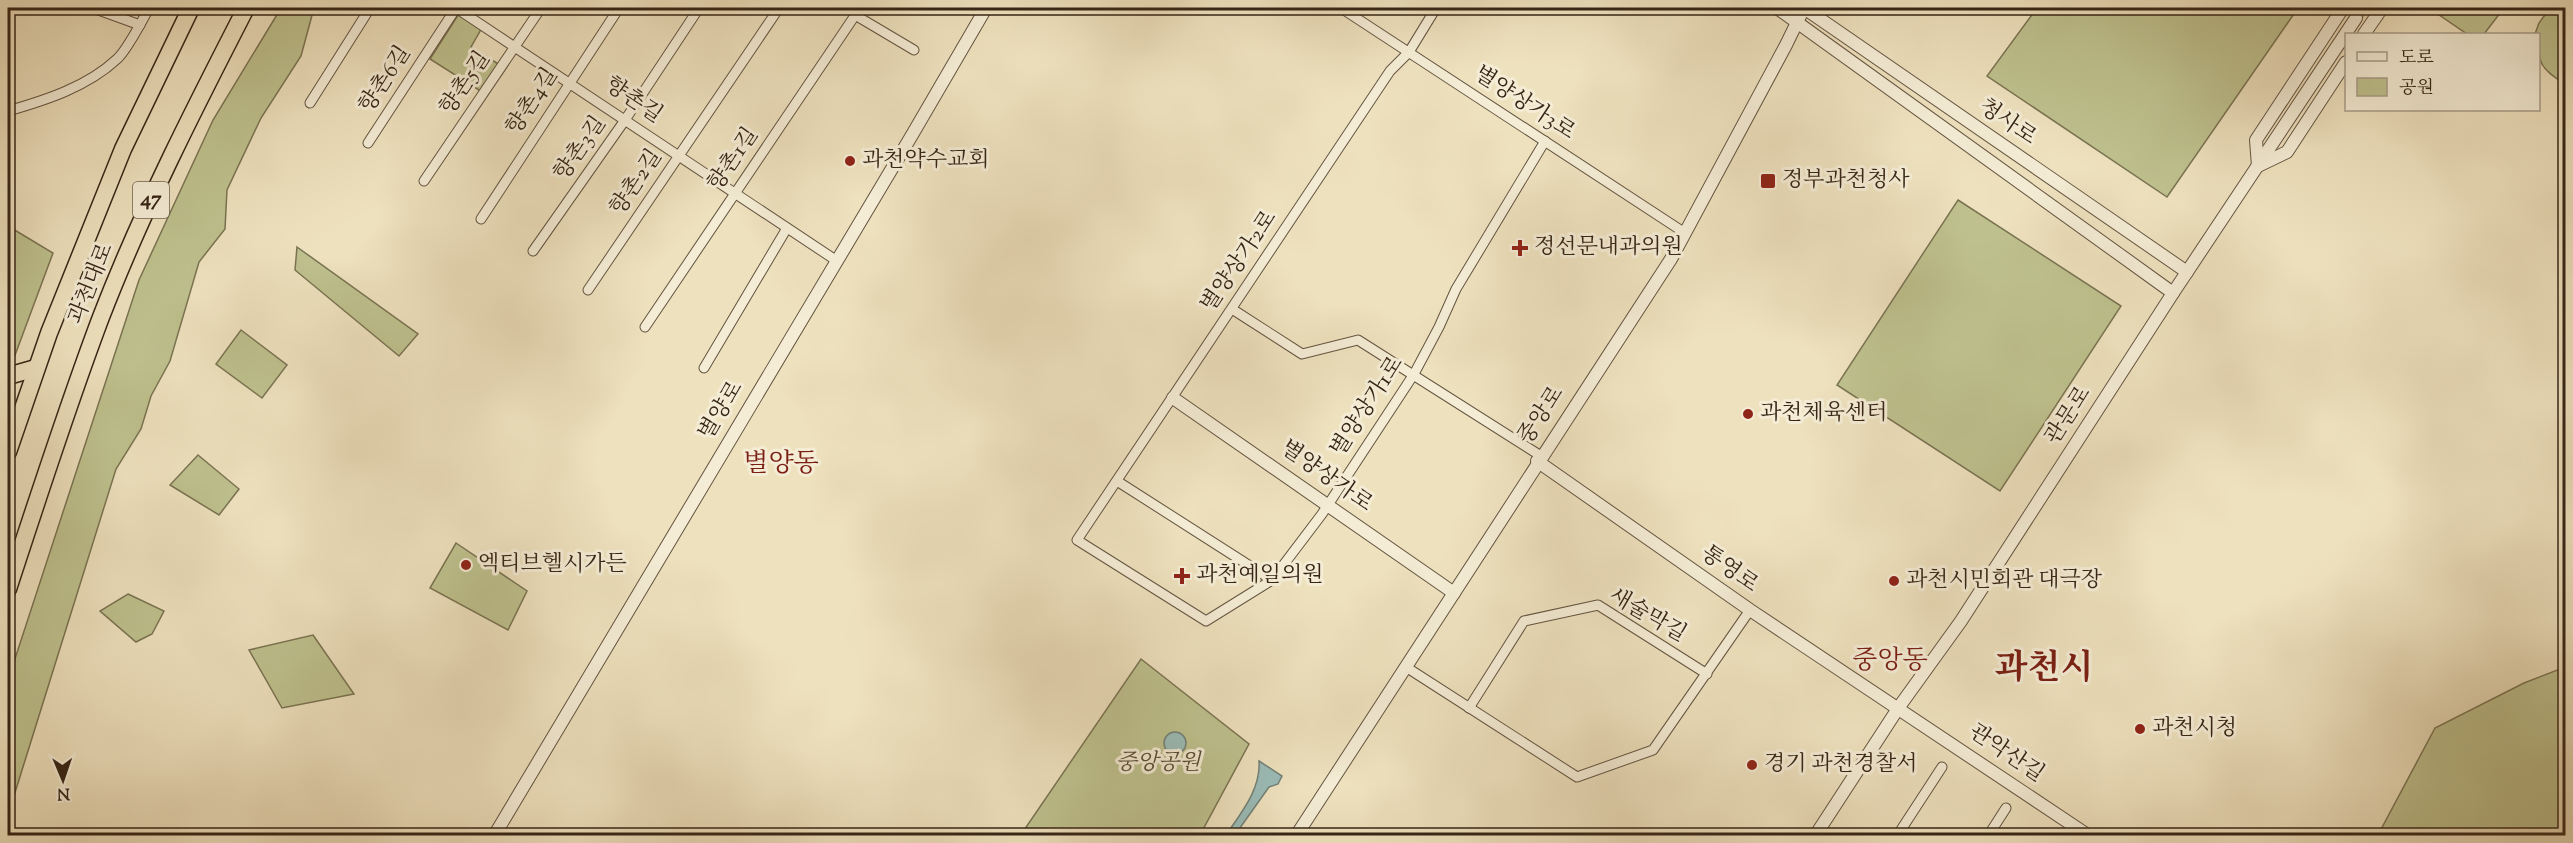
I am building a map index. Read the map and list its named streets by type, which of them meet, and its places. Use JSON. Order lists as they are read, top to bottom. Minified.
{"streets":{"highway":["47","과천대로"],"street":["향촌6길","향촌5길","향촌길","향촌4길","별양상가3로","청사로","향촌3길","향촌1길","향촌2길","별양상가2로","별양상가1로","별양로","중앙로","관문로","별양상가로","통영로","새술막길","관악산길"]},"crossings":[["향촌6길","향촌길"],["향촌5길","향촌길"],["향촌길","향촌4길"],["향촌길","향촌3길"],["향촌길","향촌1길"],["향촌길","향촌2길"],["향촌길","별양로"],["별양상가3로","별양상가2로"],["별양상가3로","별양상가1로"],["별양상가3로","중앙로"],["청사로","중앙로"],["청사로","관문로"],["별양상가2로","별양상가1로"],["별양상가2로","별양상가로"],["별양상가1로","별양상가로"],["중앙로","별양상가로"],["중앙로","통영로"],["관문로","통영로"],["관문로","관악산길"],["통영로","관악산길"]],"districts":["별양동","중앙동","과천시"],"parks":["중앙공원"],"places":{"other":["과천약수교회","과천체육센터","엑티브헬시가든","과천시민회관 대극장","과천시청","경기 과천경찰서"],"transit":["정부과천청사"],"health":["정선문내과의원","과천예일의원"]},"legend":["도로","공원"],"north":"bottom"}
